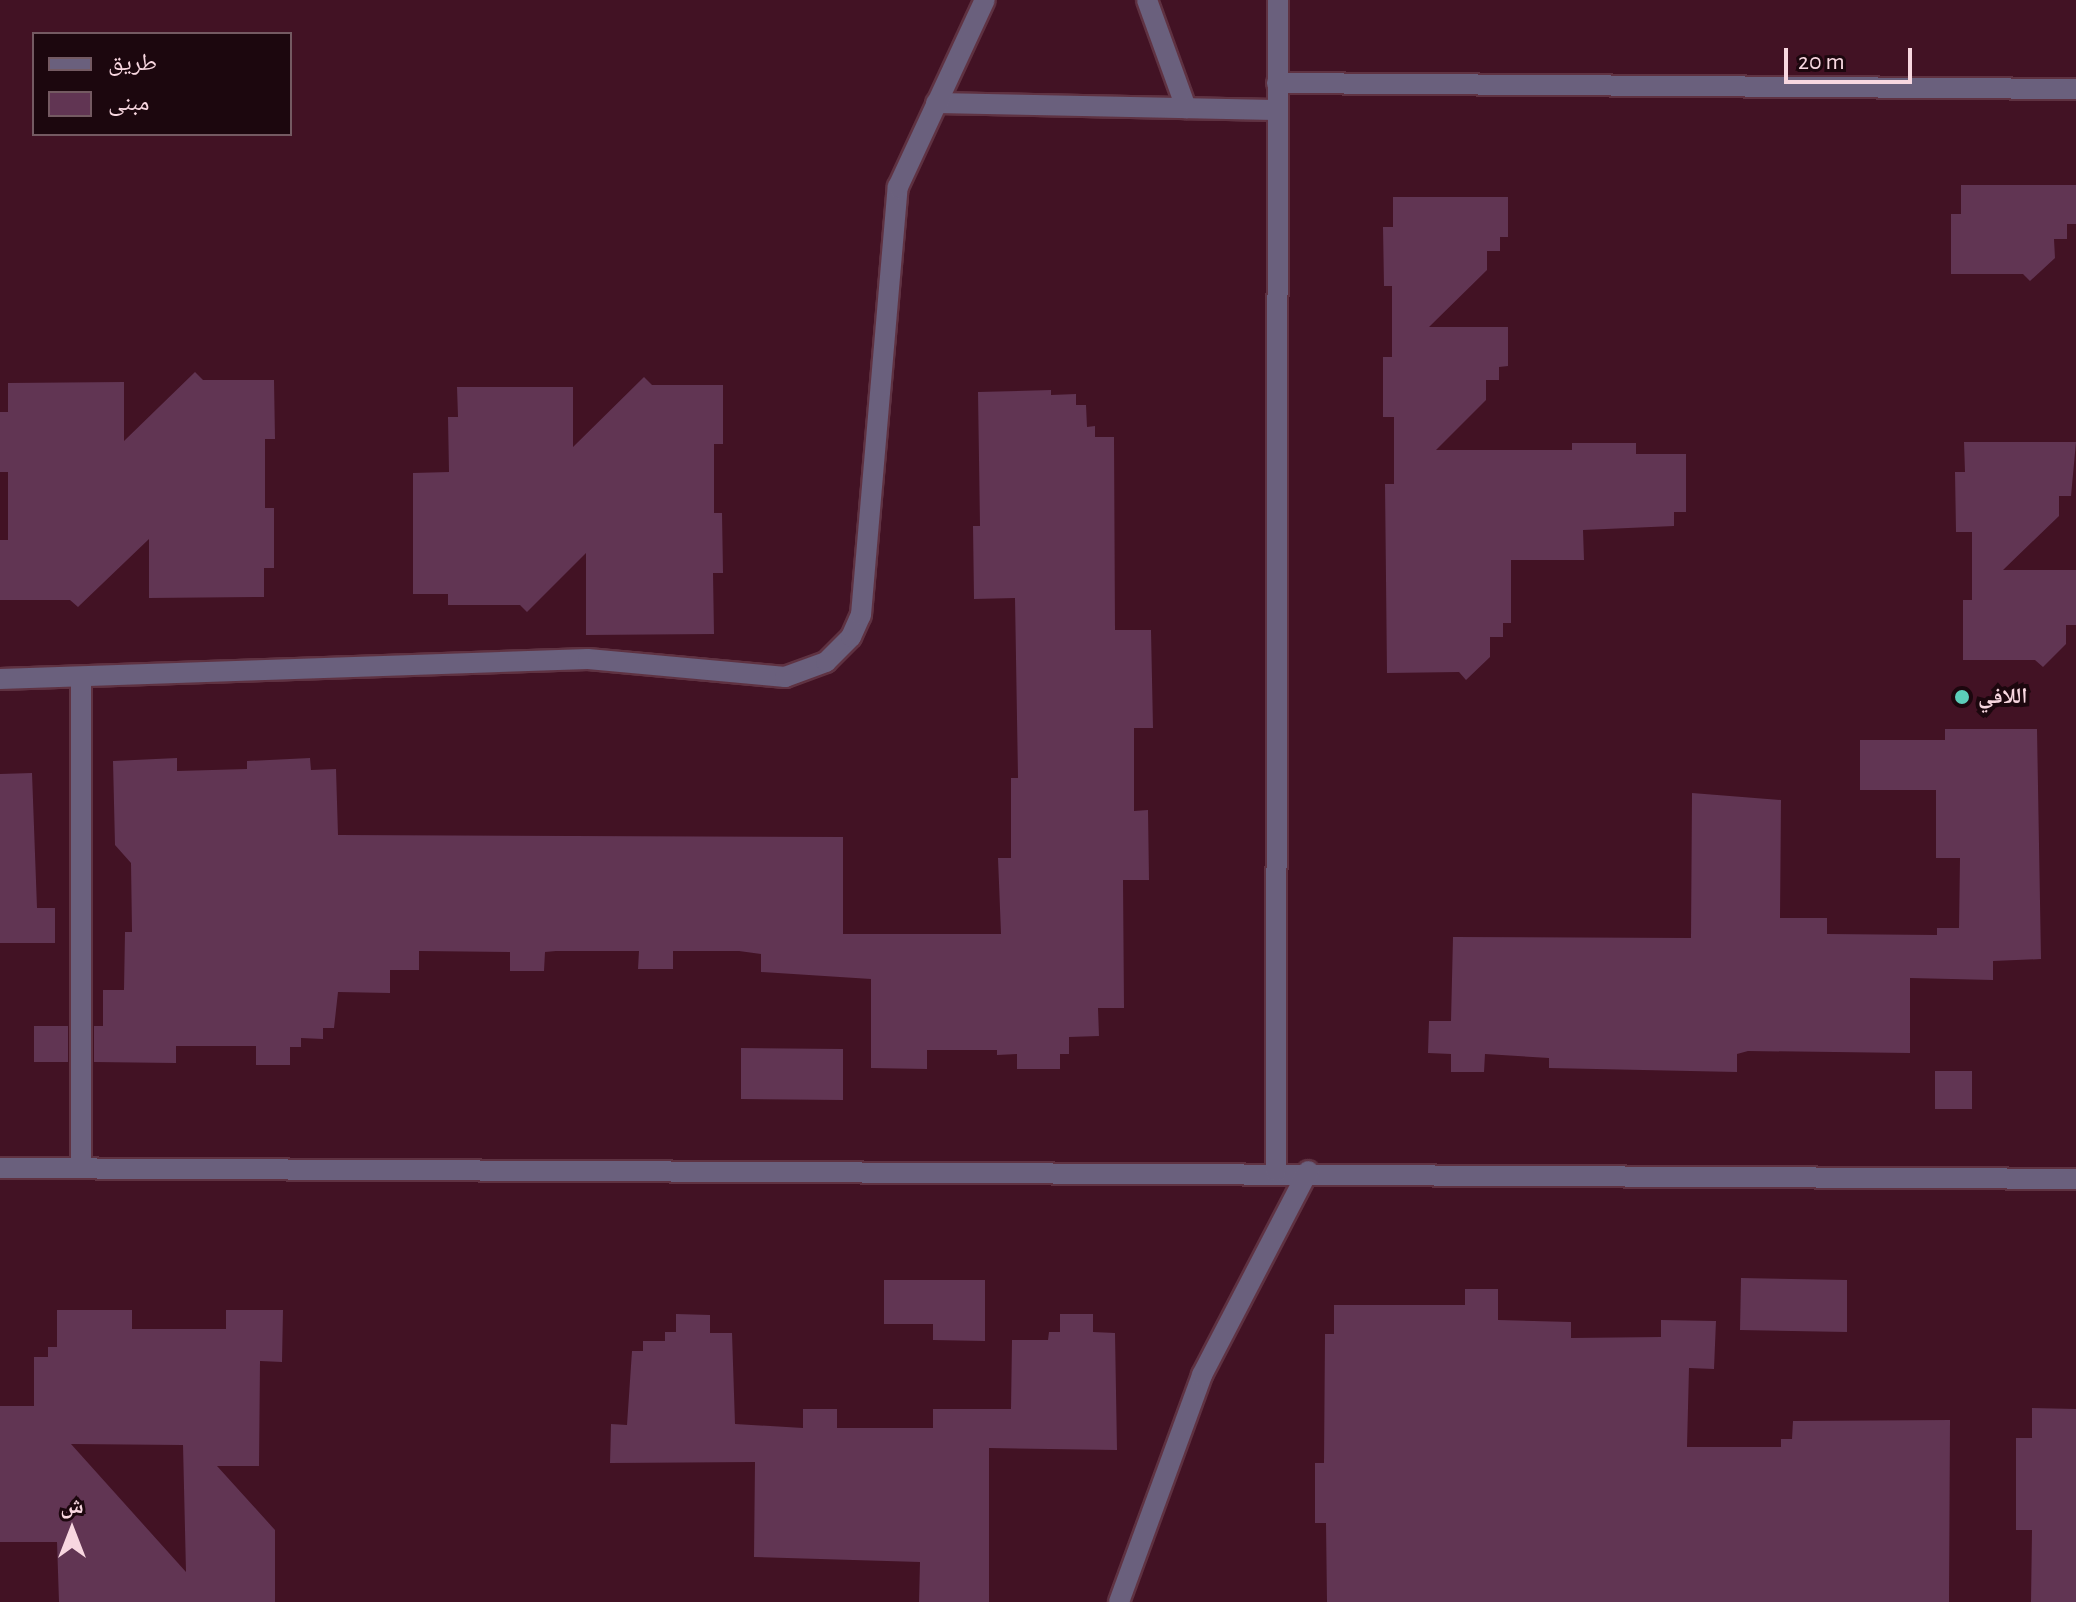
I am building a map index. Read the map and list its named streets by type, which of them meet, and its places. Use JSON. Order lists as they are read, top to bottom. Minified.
{"places":["اللافي"],"legend":["طريق","مبنى"],"scale_bar":"20 m","north":"top"}
